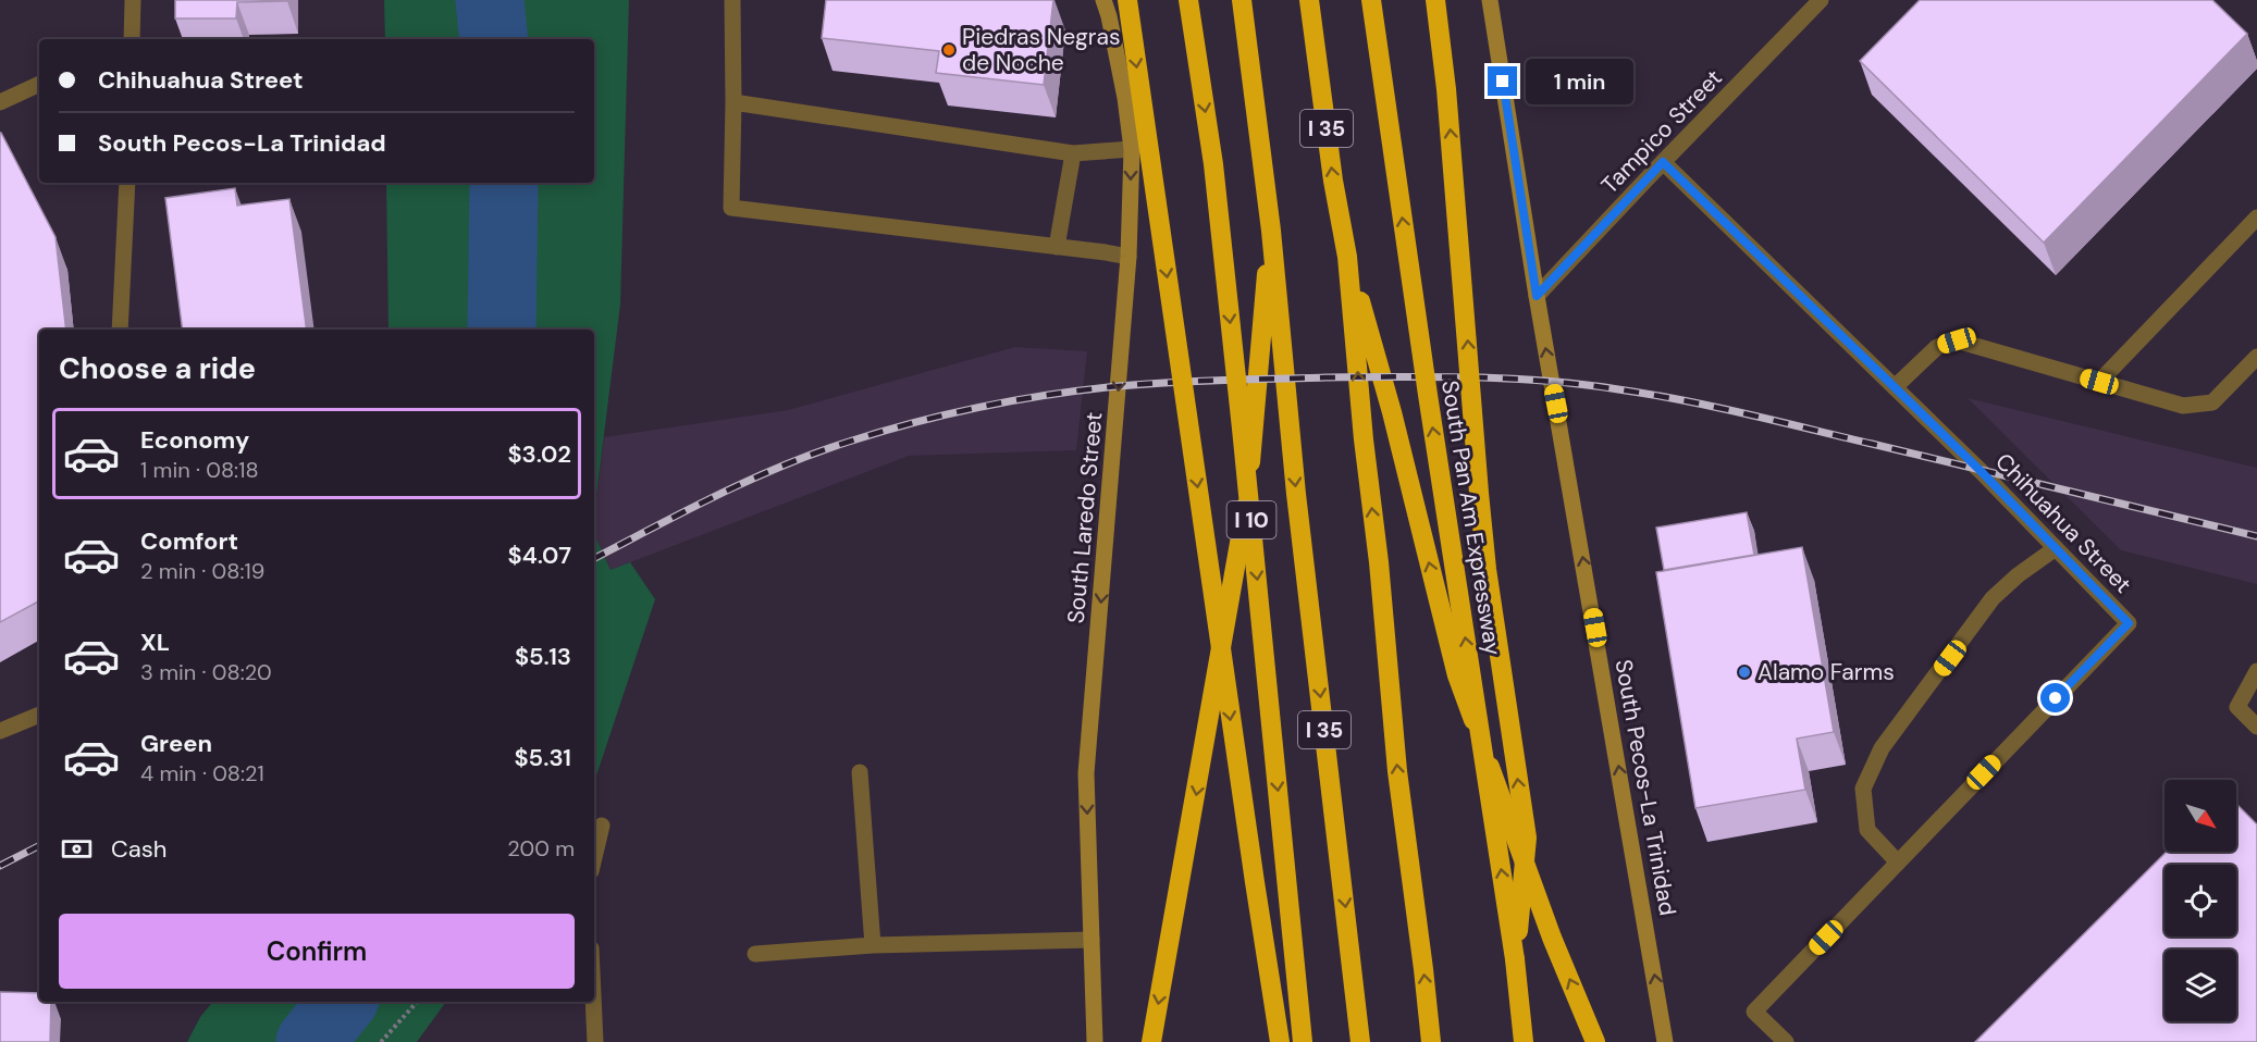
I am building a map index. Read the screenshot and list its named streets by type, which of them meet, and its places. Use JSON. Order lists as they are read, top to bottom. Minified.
{"streets":{"highway":["I 35","South Pan Am Expressway","I 10"],"main road":["South Laredo Street","South Pecos-La Trinidad"],"street":["Tampico Street","Chihuahua Street"]},"crossings":[["Tampico Street","Chihuahua Street"],["Tampico Street","South Pecos-La Trinidad"]],"one_way":["South Laredo Street","South Pecos-La Trinidad"],"places":["Piedras Negras de Noche","Alamo Farms"],"north":"bottom right","page":{"banner":["Chihuahua Street","South Pecos-La Trinidad"],"bubble":"1 min","heading":"Choose a ride","list":[{"name":"Economy","note":"1 min · 08:18","value":"$3.02"},{"name":"Comfort","note":"2 min · 08:19","value":"$4.07"},{"name":"XL","note":"3 min · 08:20","value":"$5.13"},{"name":"Green","note":"4 min · 08:21","value":"$5.31"}],"pay":["Cash","200 m"],"buttons":"Confirm"}}
